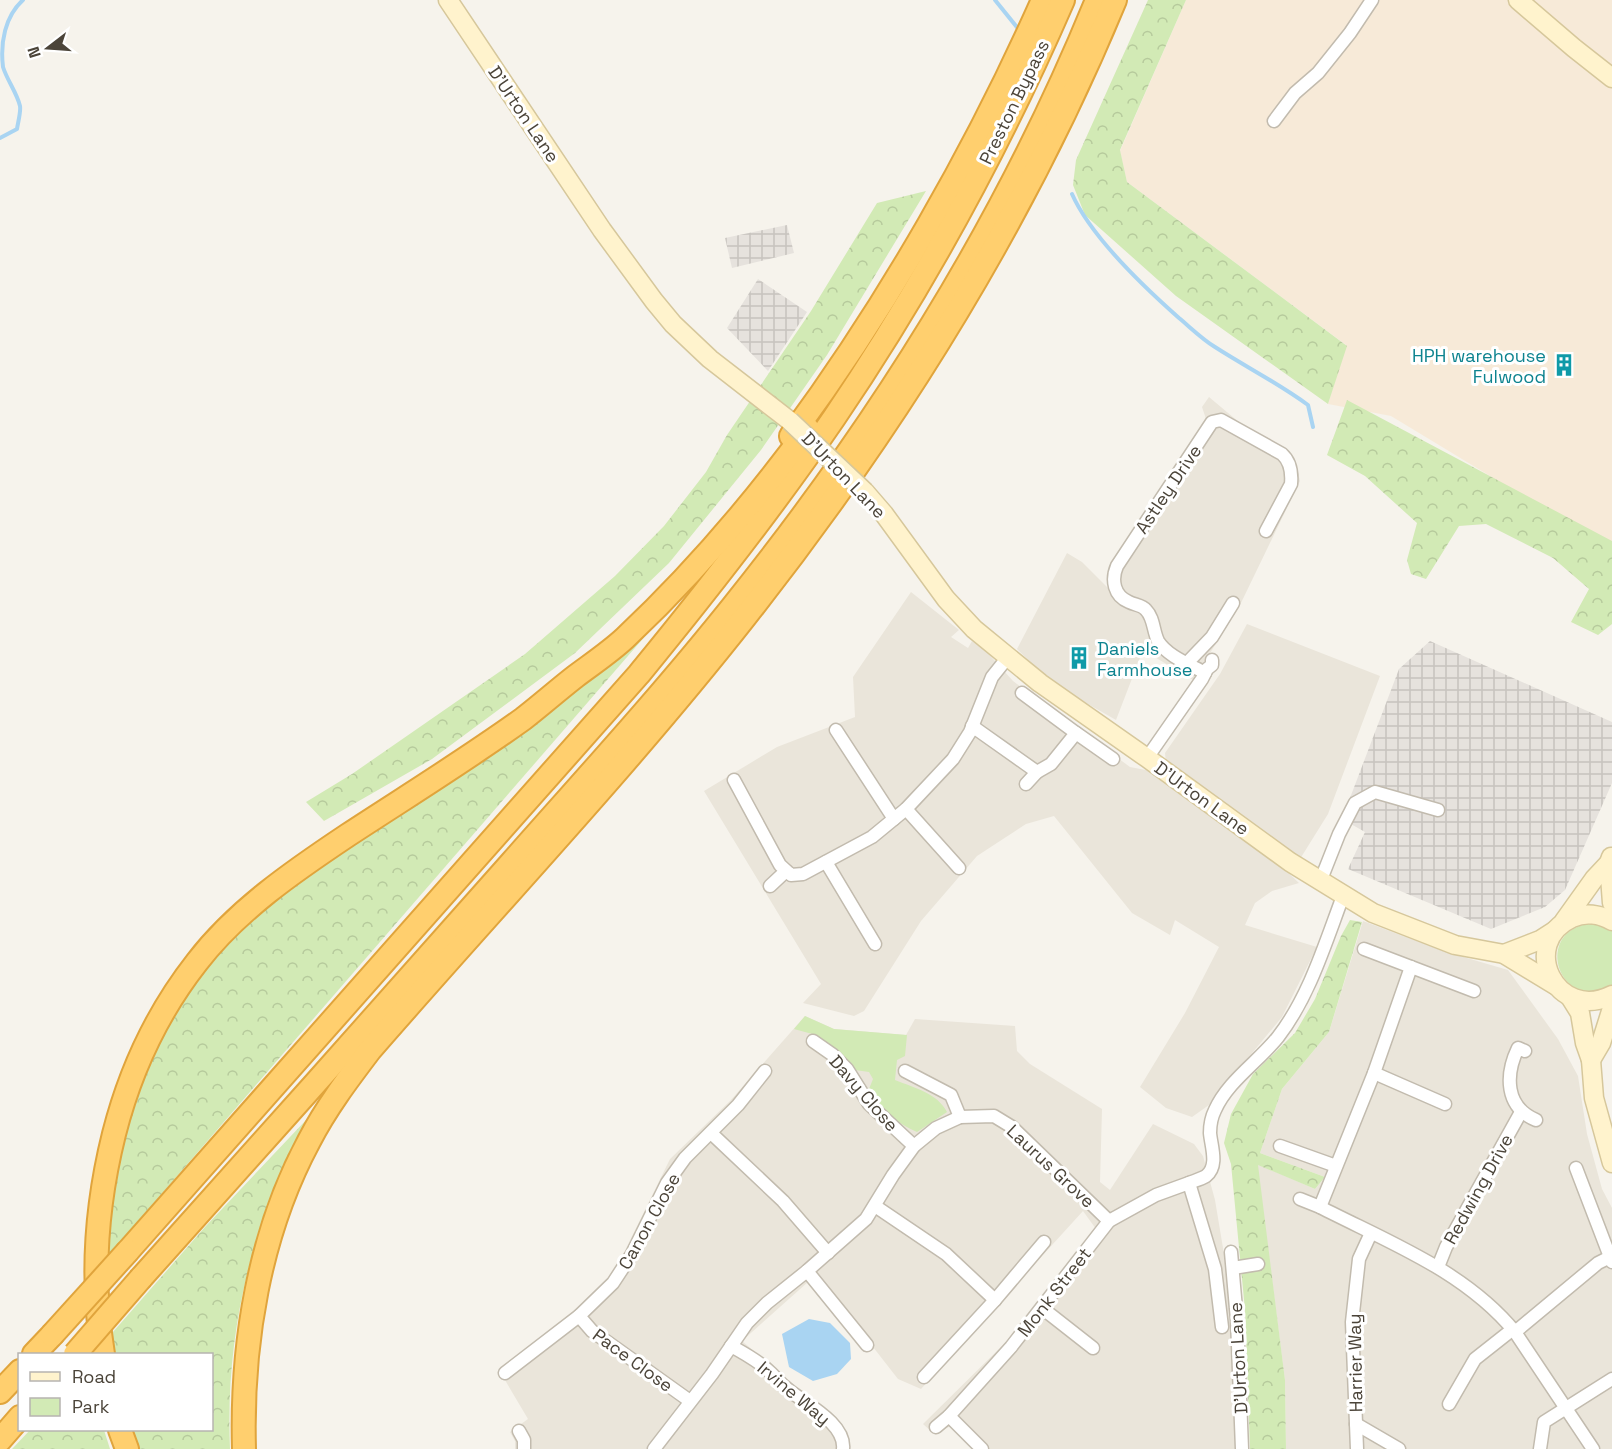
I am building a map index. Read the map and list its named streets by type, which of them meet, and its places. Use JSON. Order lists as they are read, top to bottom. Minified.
{"streets":{"highway":["Preston Bypass"],"street":["D'Urton Lane","Astley Drive","Davy Close","Laurus Grove","Redwing Drive","Canon Close","Monk Street","Pace Close","Harrier Way","Irvine Way"]},"crossings":[["D'Urton Lane","Monk Street"],["Davy Close","Laurus Grove"],["Laurus Grove","Monk Street"],["Laurus Grove","Pace Close"],["Laurus Grove","Irvine Way"],["Redwing Drive","Harrier Way"],["Canon Close","Pace Close"]],"places":{"building":["HPH warehouse Fulwood","Daniels Farmhouse"]},"legend":["Road","Park"],"north":"left"}
